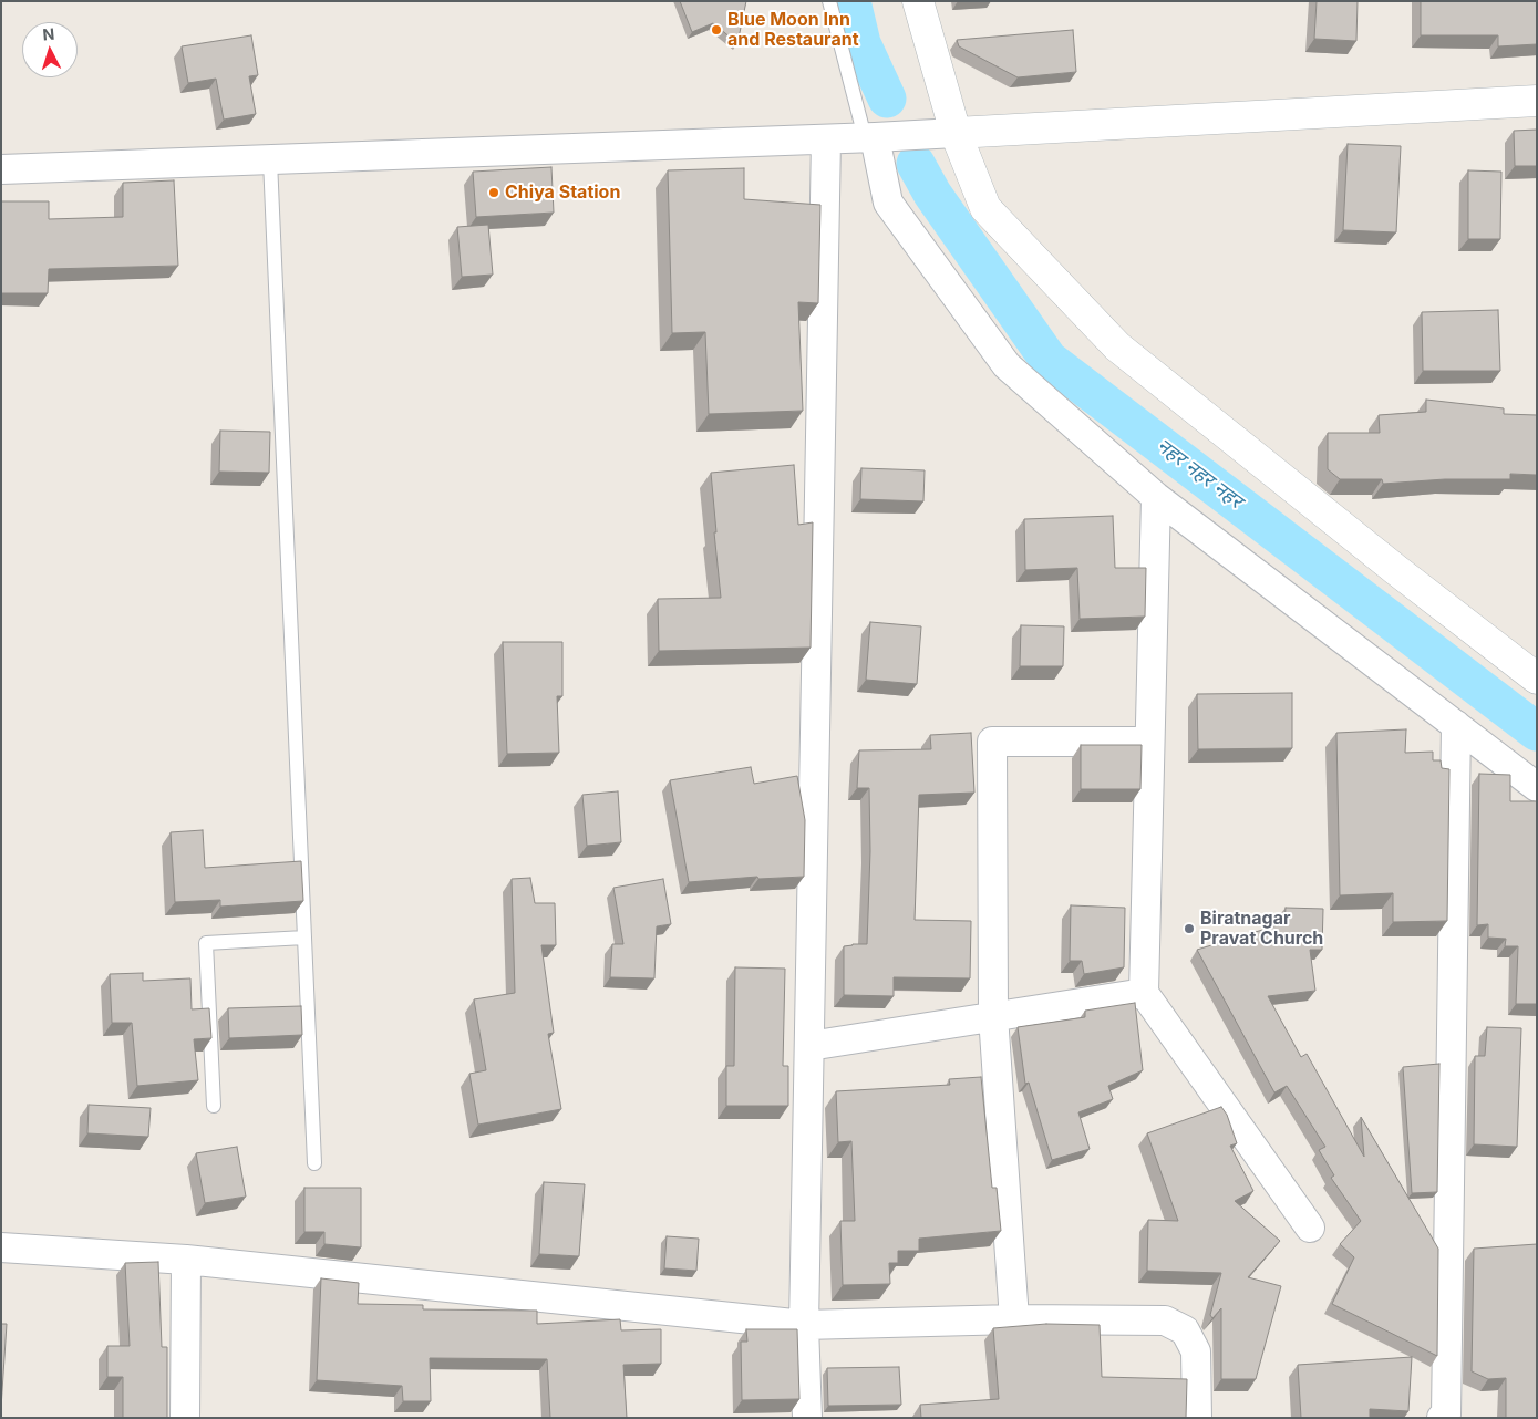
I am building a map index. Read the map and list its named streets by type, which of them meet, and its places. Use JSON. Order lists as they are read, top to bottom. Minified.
{"water":["नहर नहर नहर"],"places":["Blue Moon Inn and Restaurant","Chiya Station","Biratnagar Pravat Church"],"north":"top"}
